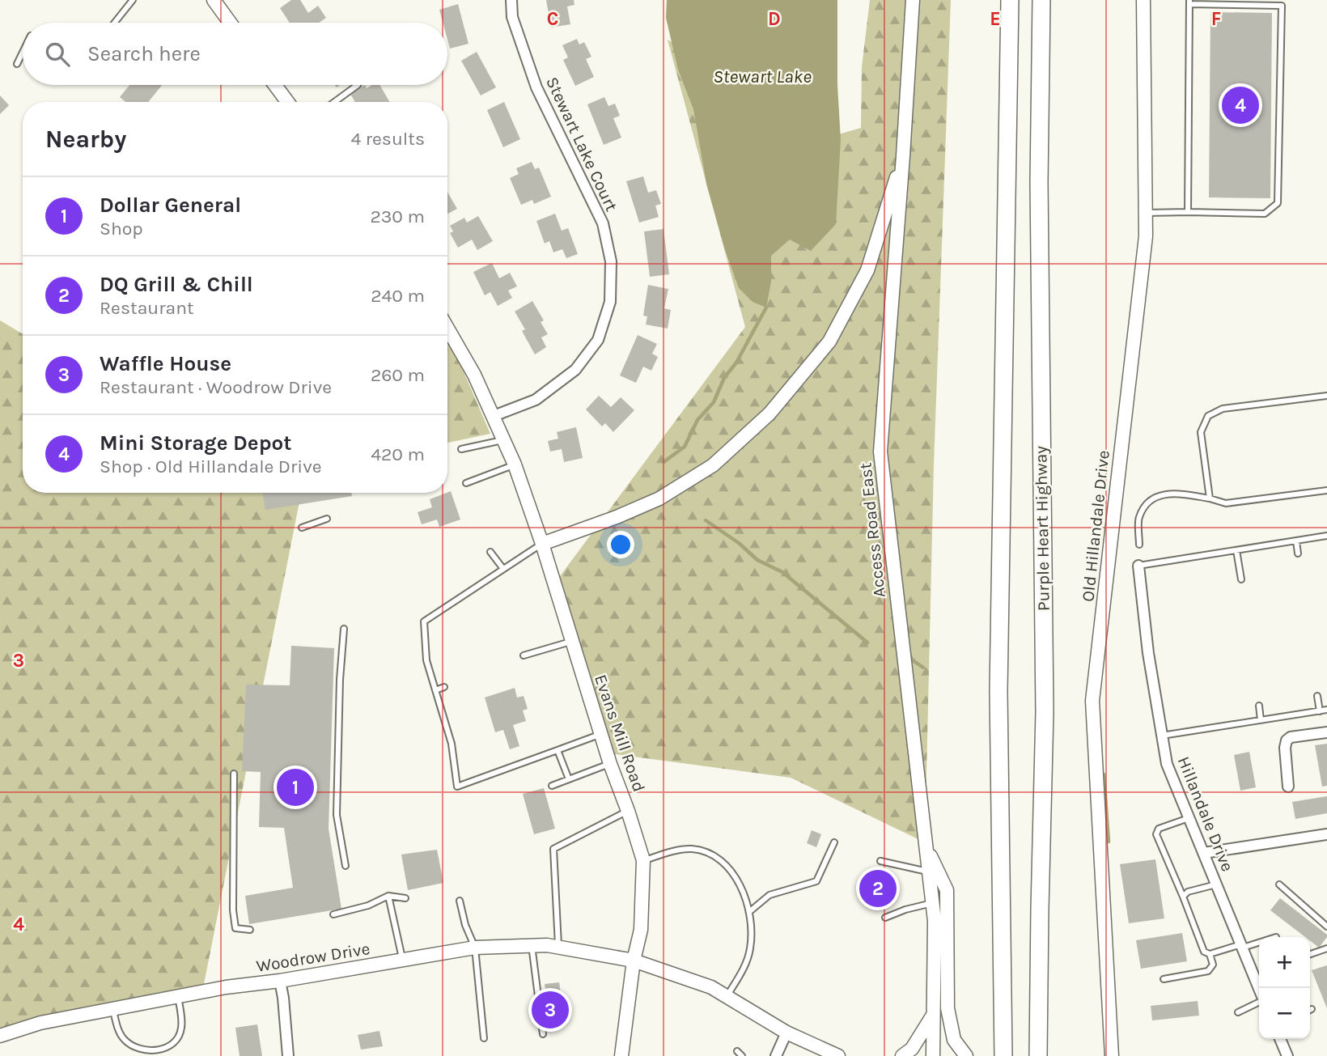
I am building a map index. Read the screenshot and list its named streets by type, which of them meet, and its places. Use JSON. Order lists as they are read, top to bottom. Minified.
{"streets":{"highway":["Purple Heart Highway"],"main road":["Old Hillandale Drive","Access Road East","Evans Mill Road","Woodrow Drive"],"street":["Stewart Lake Court","Hillandale Drive"]},"crossings":[["Stewart Lake Court","Evans Mill Road"],["Evans Mill Road","Woodrow Drive"]],"water":["Stewart Lake"],"page":{"search":"Search here","pins":["4","1","2","3"],"heading":["Nearby","4 results"],"list":[{"mark":"1","name":"Dollar General","note":"Shop","value":"230 m"},{"mark":"2","name":"DQ Grill & Chill","note":"Restaurant","value":"240 m"},{"mark":"3","name":"Waffle House","note":"Restaurant · Woodrow Drive","value":"260 m"},{"mark":"4","name":"Mini Storage Depot","note":"Shop · Old Hillandale Drive","value":"420 m"}],"map_buttons":["+","−"]},"grid":{"columns":["C","D","E","F"],"rows":["3","4"]}}
